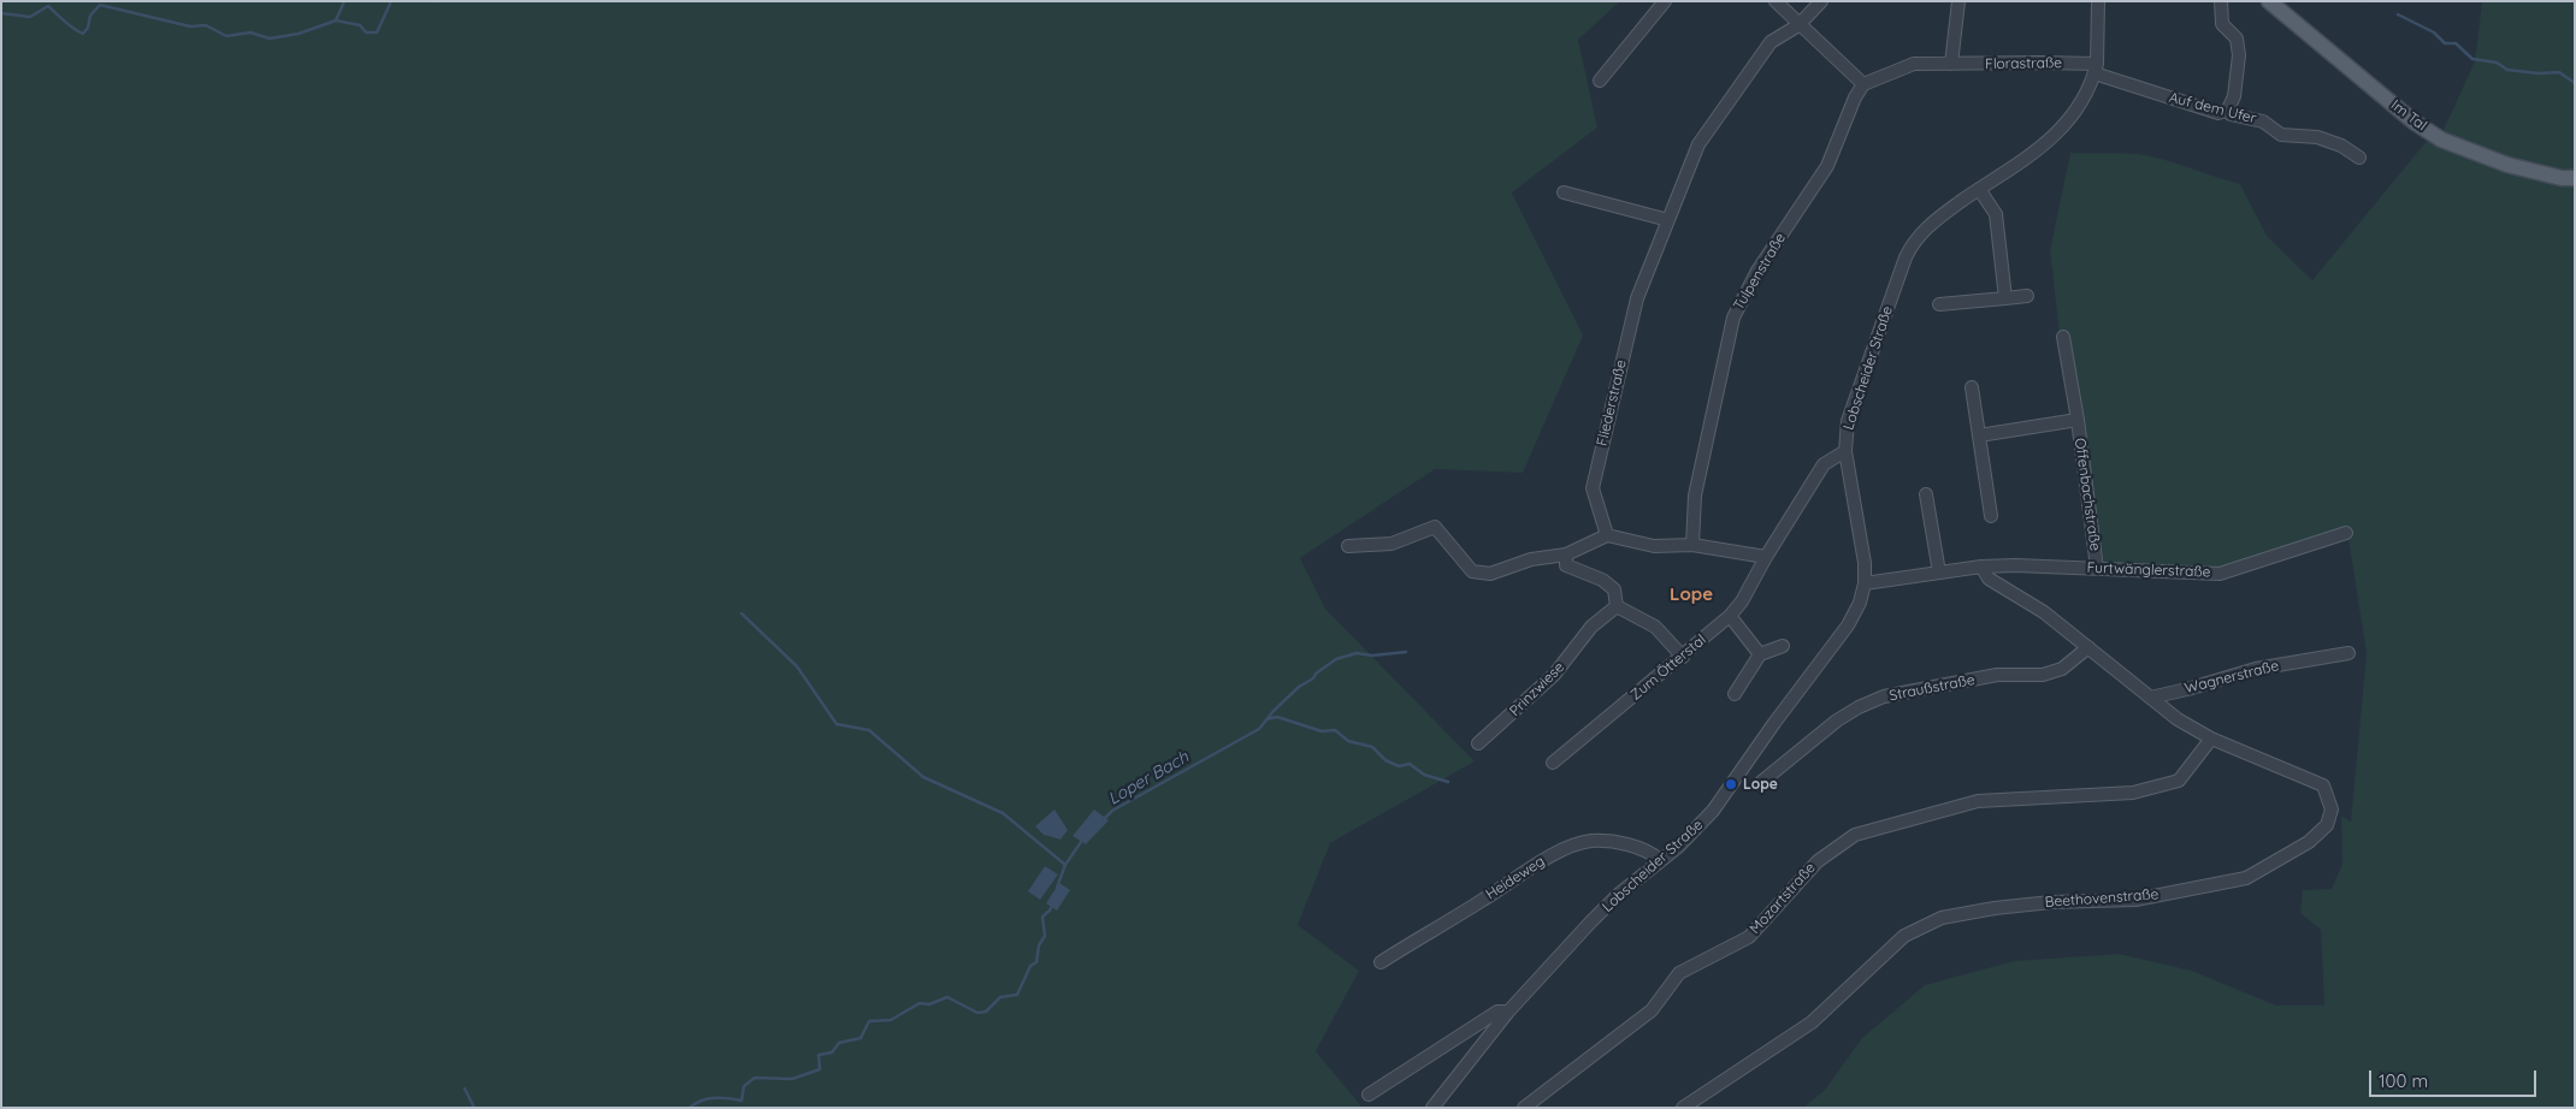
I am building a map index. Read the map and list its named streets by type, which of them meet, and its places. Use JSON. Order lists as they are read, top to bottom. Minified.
{"streets":{"main road":["Im Tal"],"street":["Florastraße","Auf dem Ufer","Tulpenstraße","Lobscheider Straße","Fliederstraße","Offenbachstraße","Furtwänglerstraße","Zum Ötterstal","Wagnerstraße","Straußstraße","Prinzwiese","Heideweg","Mozartstraße","Beethovenstraße"]},"crossings":[["Florastraße","Auf dem Ufer"],["Florastraße","Tulpenstraße"],["Florastraße","Lobscheider Straße"],["Auf dem Ufer","Lobscheider Straße"],["Lobscheider Straße","Heideweg"],["Offenbachstraße","Furtwänglerstraße"],["Furtwänglerstraße","Beethovenstraße"],["Wagnerstraße","Beethovenstraße"],["Straußstraße","Beethovenstraße"],["Mozartstraße","Beethovenstraße"]],"districts":["Lope"],"water":["Loper Bach"],"places":["Lope"],"scale_bar":"100 m"}
